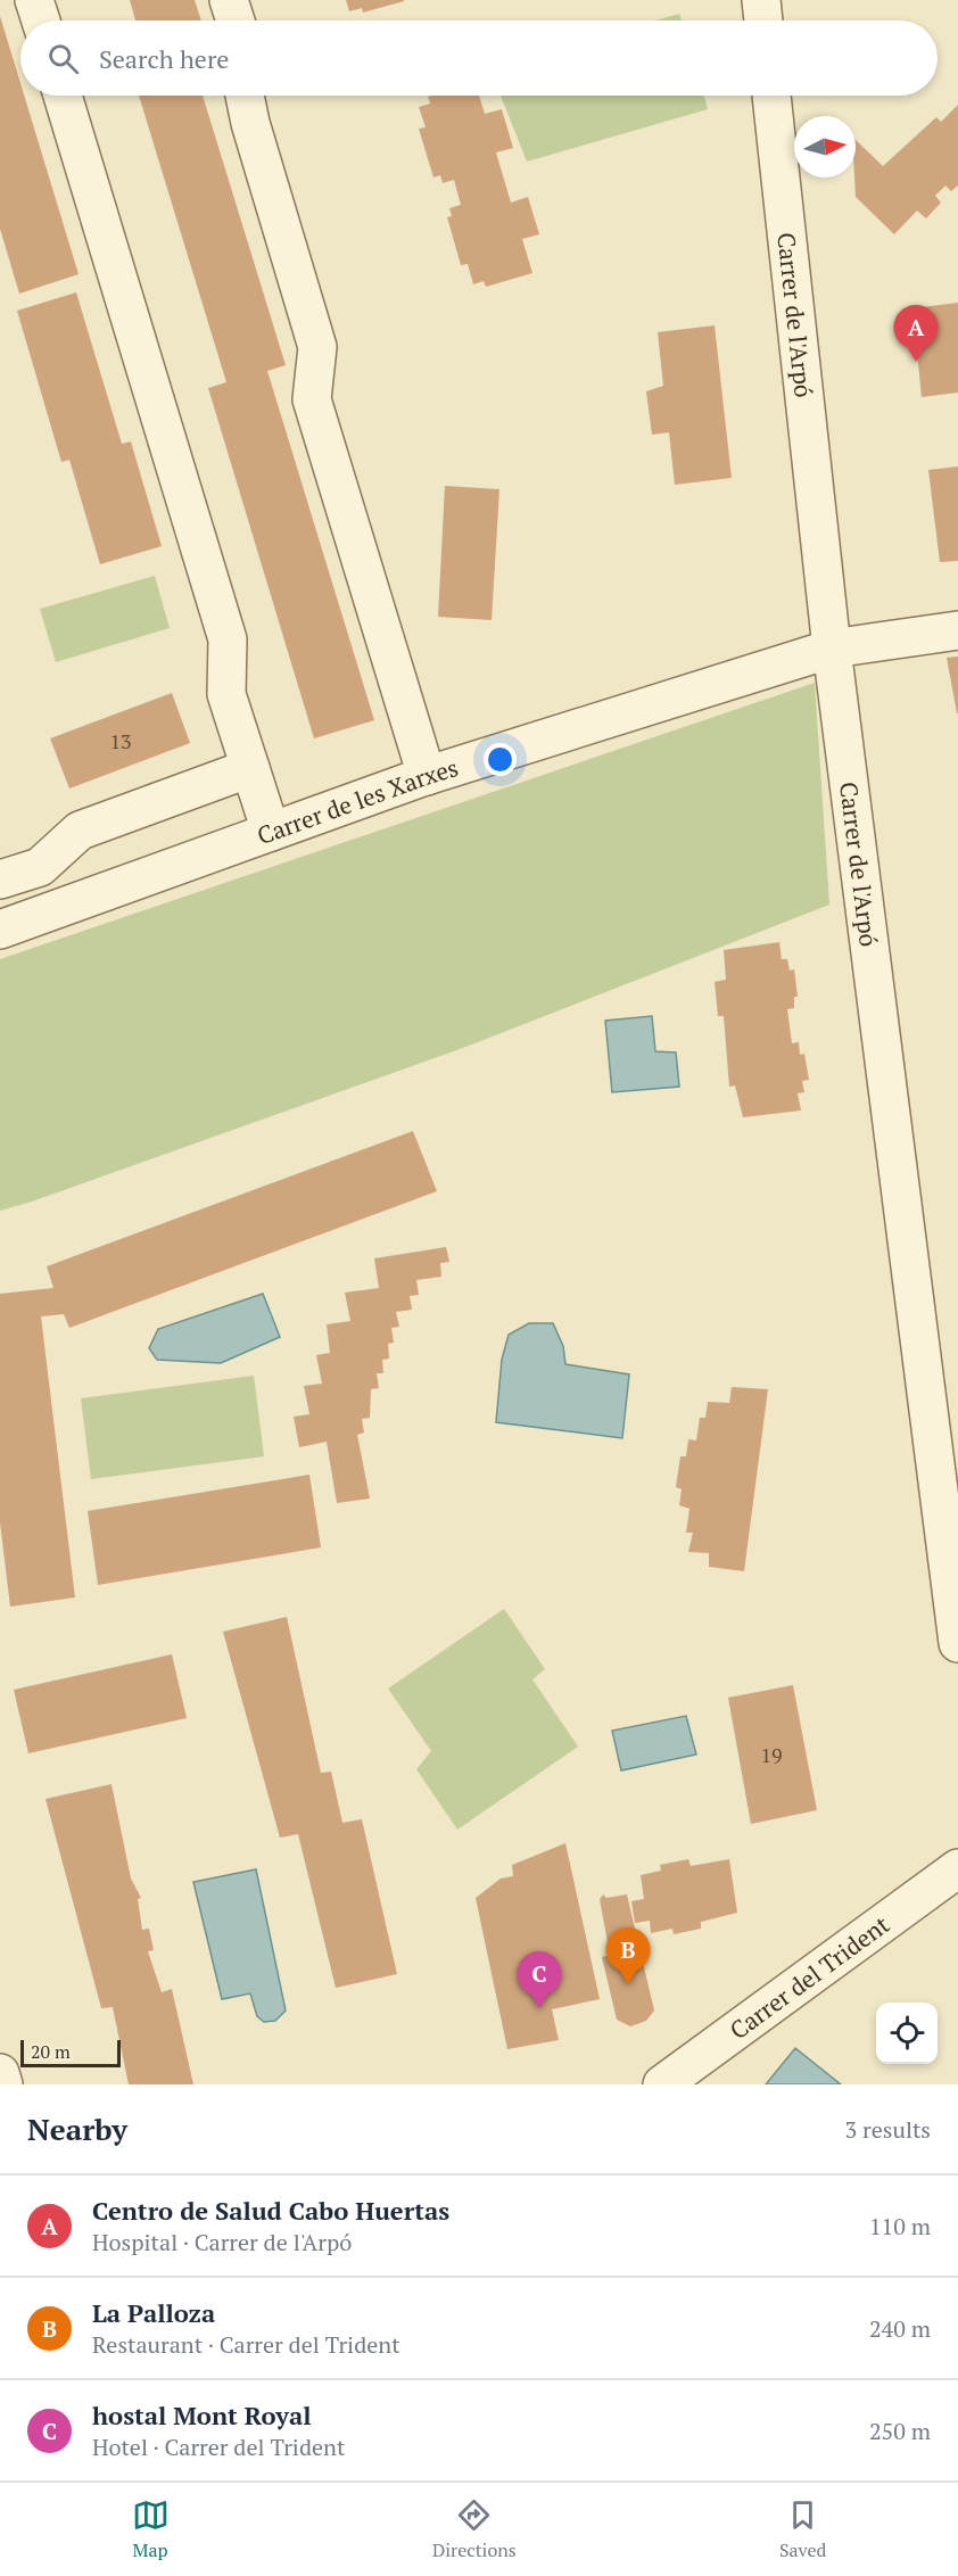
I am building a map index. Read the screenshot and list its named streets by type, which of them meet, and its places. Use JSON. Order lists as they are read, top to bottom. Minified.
{"streets":{"street":["Carrer de l'Arpó","Carrer de les Xarxes","Carrer del Trident"]},"crossings":[["Carrer de l'Arpó","Carrer de les Xarxes"]],"house_numbers":["13","19"],"scale_bar":"20 m","north":"right","page":{"search":"Search here","pins":["A","B","C"],"scale":"20 m","heading":["Nearby","3 results"],"list":[{"mark":"A","name":"Centro de Salud Cabo Huertas","note":"Hospital · Carrer de l'Arpó","value":"110 m"},{"mark":"B","name":"La Palloza","note":"Restaurant · Carrer del Trident","value":"240 m"},{"mark":"C","name":"hostal Mont Royal","note":"Hotel · Carrer del Trident","value":"250 m"}],"nav":["Map","Directions","Saved"]}}
